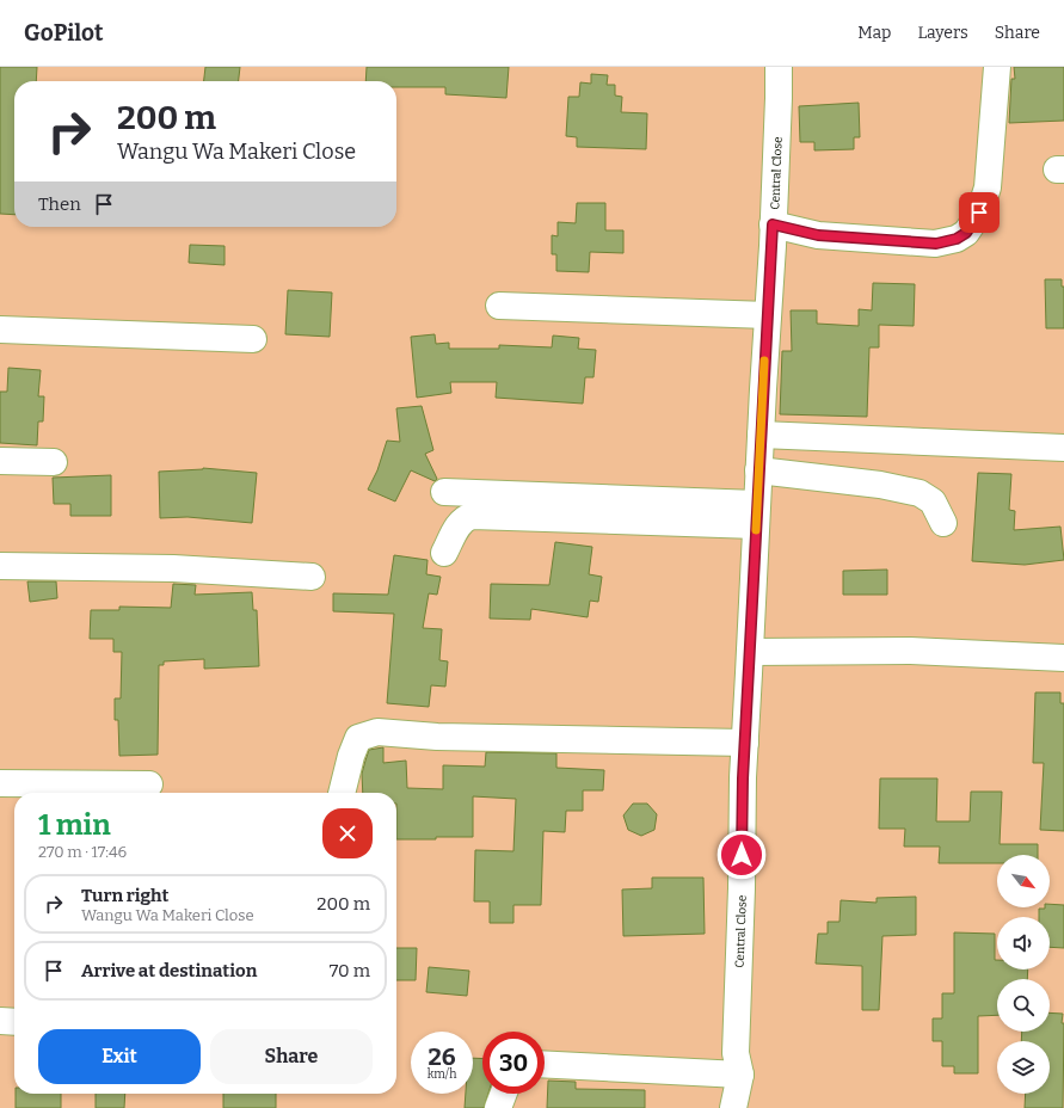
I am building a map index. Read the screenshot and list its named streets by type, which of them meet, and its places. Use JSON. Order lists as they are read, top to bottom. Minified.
{"streets":{"street":["Central Close"]},"north":"bottom right","page":{"header":"GoPilot","nav":["Map","Layers","Share"],"turn":["200 m","Wangu Wa Makeri Close"],"then":"Then","heading":["1 min","270 m · 17:46"],"list":[{"name":"Turn right","note":"Wangu Wa Makeri Close","value":"200 m"},{"name":"Arrive at destination","value":"70 m"}],"buttons":["Exit","Share"],"speed":"26 km/h","limit":"30"}}
